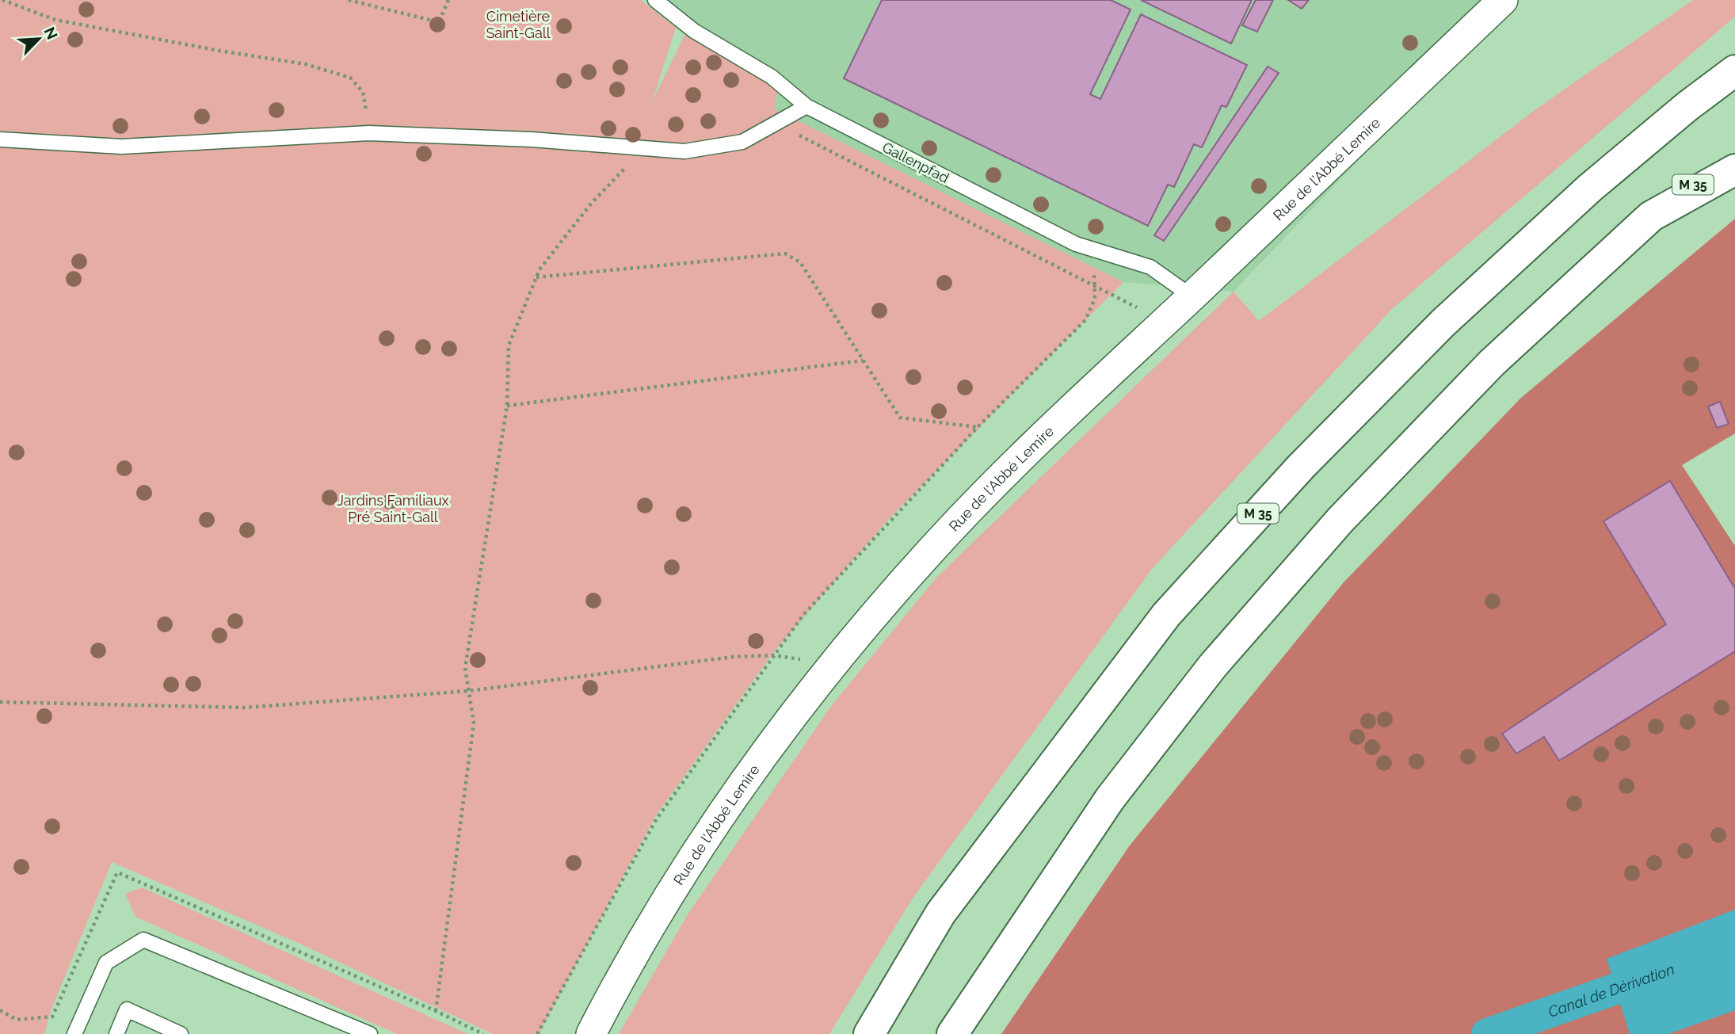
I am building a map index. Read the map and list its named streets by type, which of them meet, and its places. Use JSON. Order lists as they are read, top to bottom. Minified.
{"streets":{"highway":["M 35"],"street":["Rue de l'Abbé Lemire"],"lane":["Gallenpfad"]},"crossings":[["Gallenpfad","Rue de l'Abbé Lemire"]],"water":["Canal de Dérivation"],"parks":["Cimetière Saint-Gall","Jardins Familiaux Pré Saint-Gall"],"north":"top right"}
